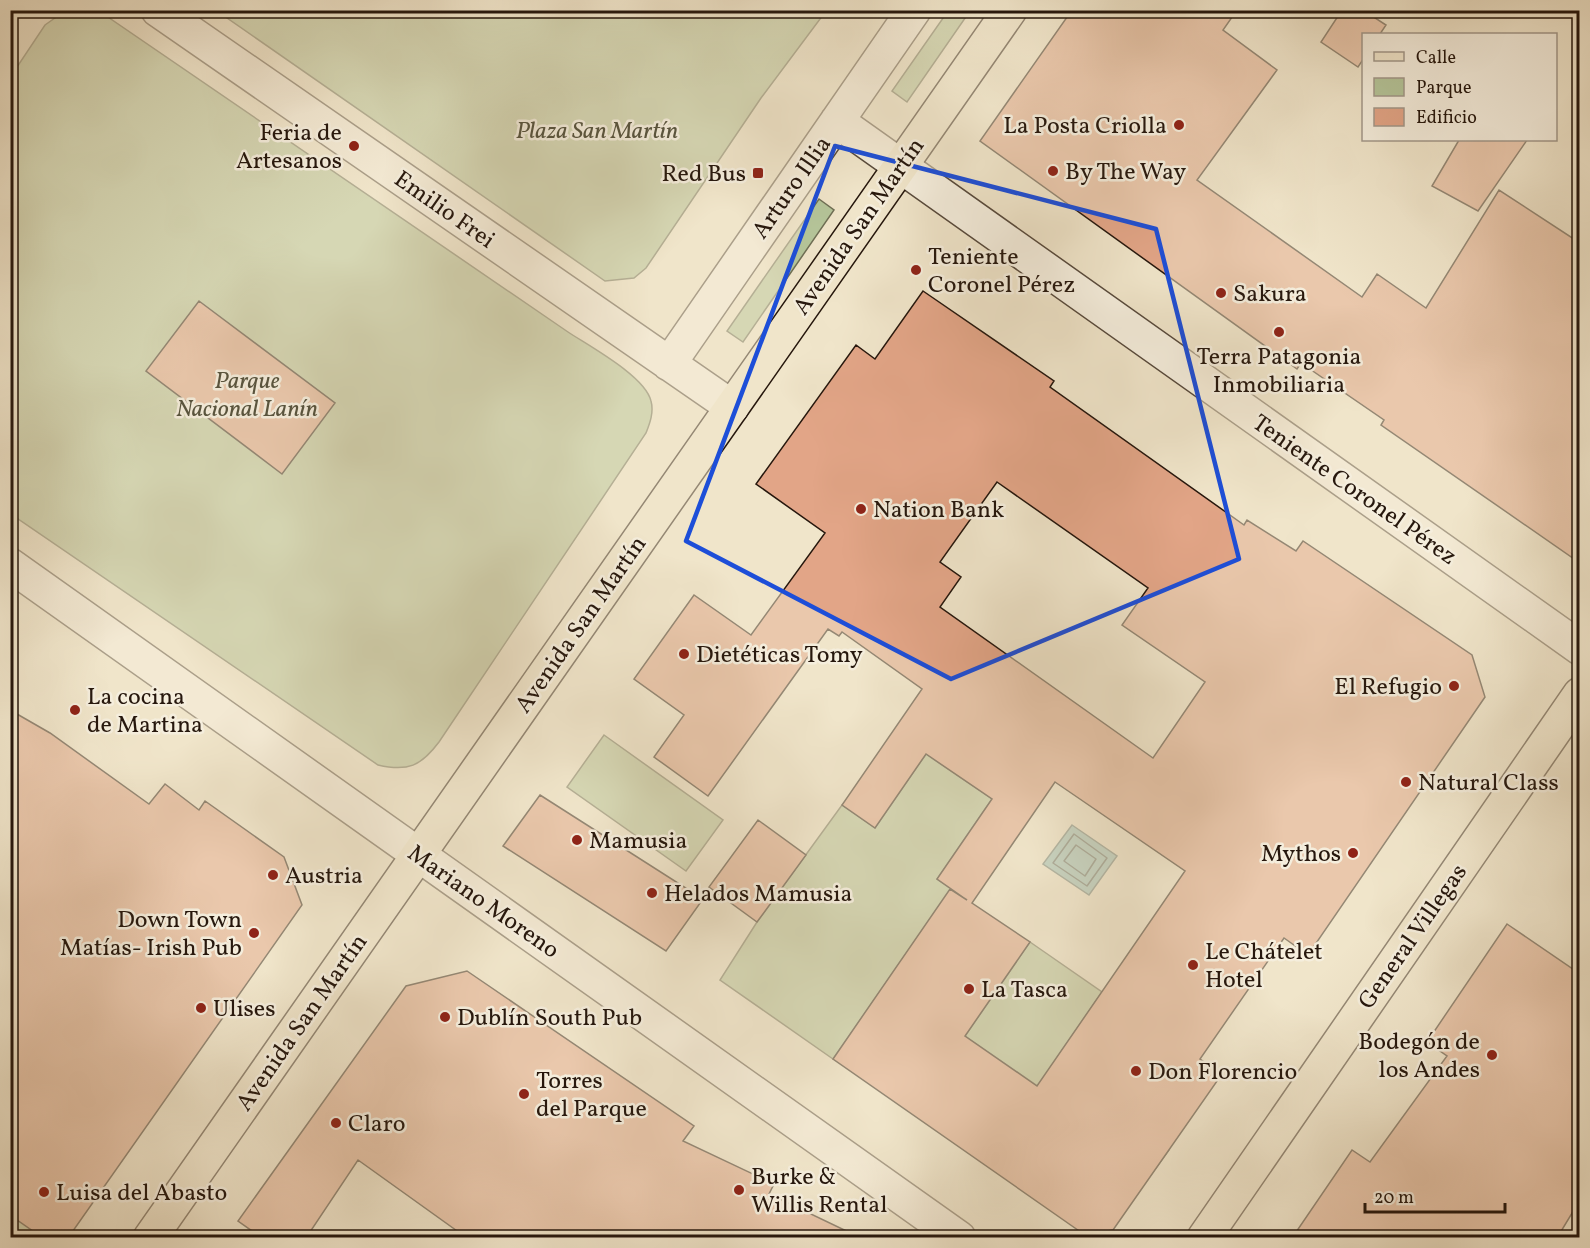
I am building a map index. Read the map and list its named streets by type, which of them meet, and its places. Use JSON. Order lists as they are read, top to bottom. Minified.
{"streets":{"main road":["Avenida San Martín","General Villegas"],"street":["Arturo Illia","Emilio Frei","Teniente Coronel Pérez","Mariano Moreno"]},"crossings":[["Arturo Illia","Emilio Frei"],["Arturo Illia","Teniente Coronel Pérez"],["Emilio Frei","Avenida San Martín"],["Avenida San Martín","Teniente Coronel Pérez"],["Avenida San Martín","Mariano Moreno"]],"parks":["Plaza San Martín","Parque Nacional Lanín"],"places":{"other":["La Posta Criolla","Feria de Artesanos","By The Way","Teniente Coronel Pérez","Sakura","Terra Patagonia Inmobiliaria","Nation Bank","Dietéticas Tomy","El Refugio","La cocina de Martina","Natural Class","Mamusia","Mythos","Austria","Helados Mamusia","Down Town Matías- Irish Pub","Le Chátelet Hotel","La Tasca","Ulises","Dublín South Pub","Bodegón de los Andes","Don Florencio","Torres del Parque","Claro","Burke & Willis Rental","Luisa del Abasto"],"transit":["Red Bus"]},"legend":["Calle","Parque","Edificio"],"scale_bar":"20 m"}
